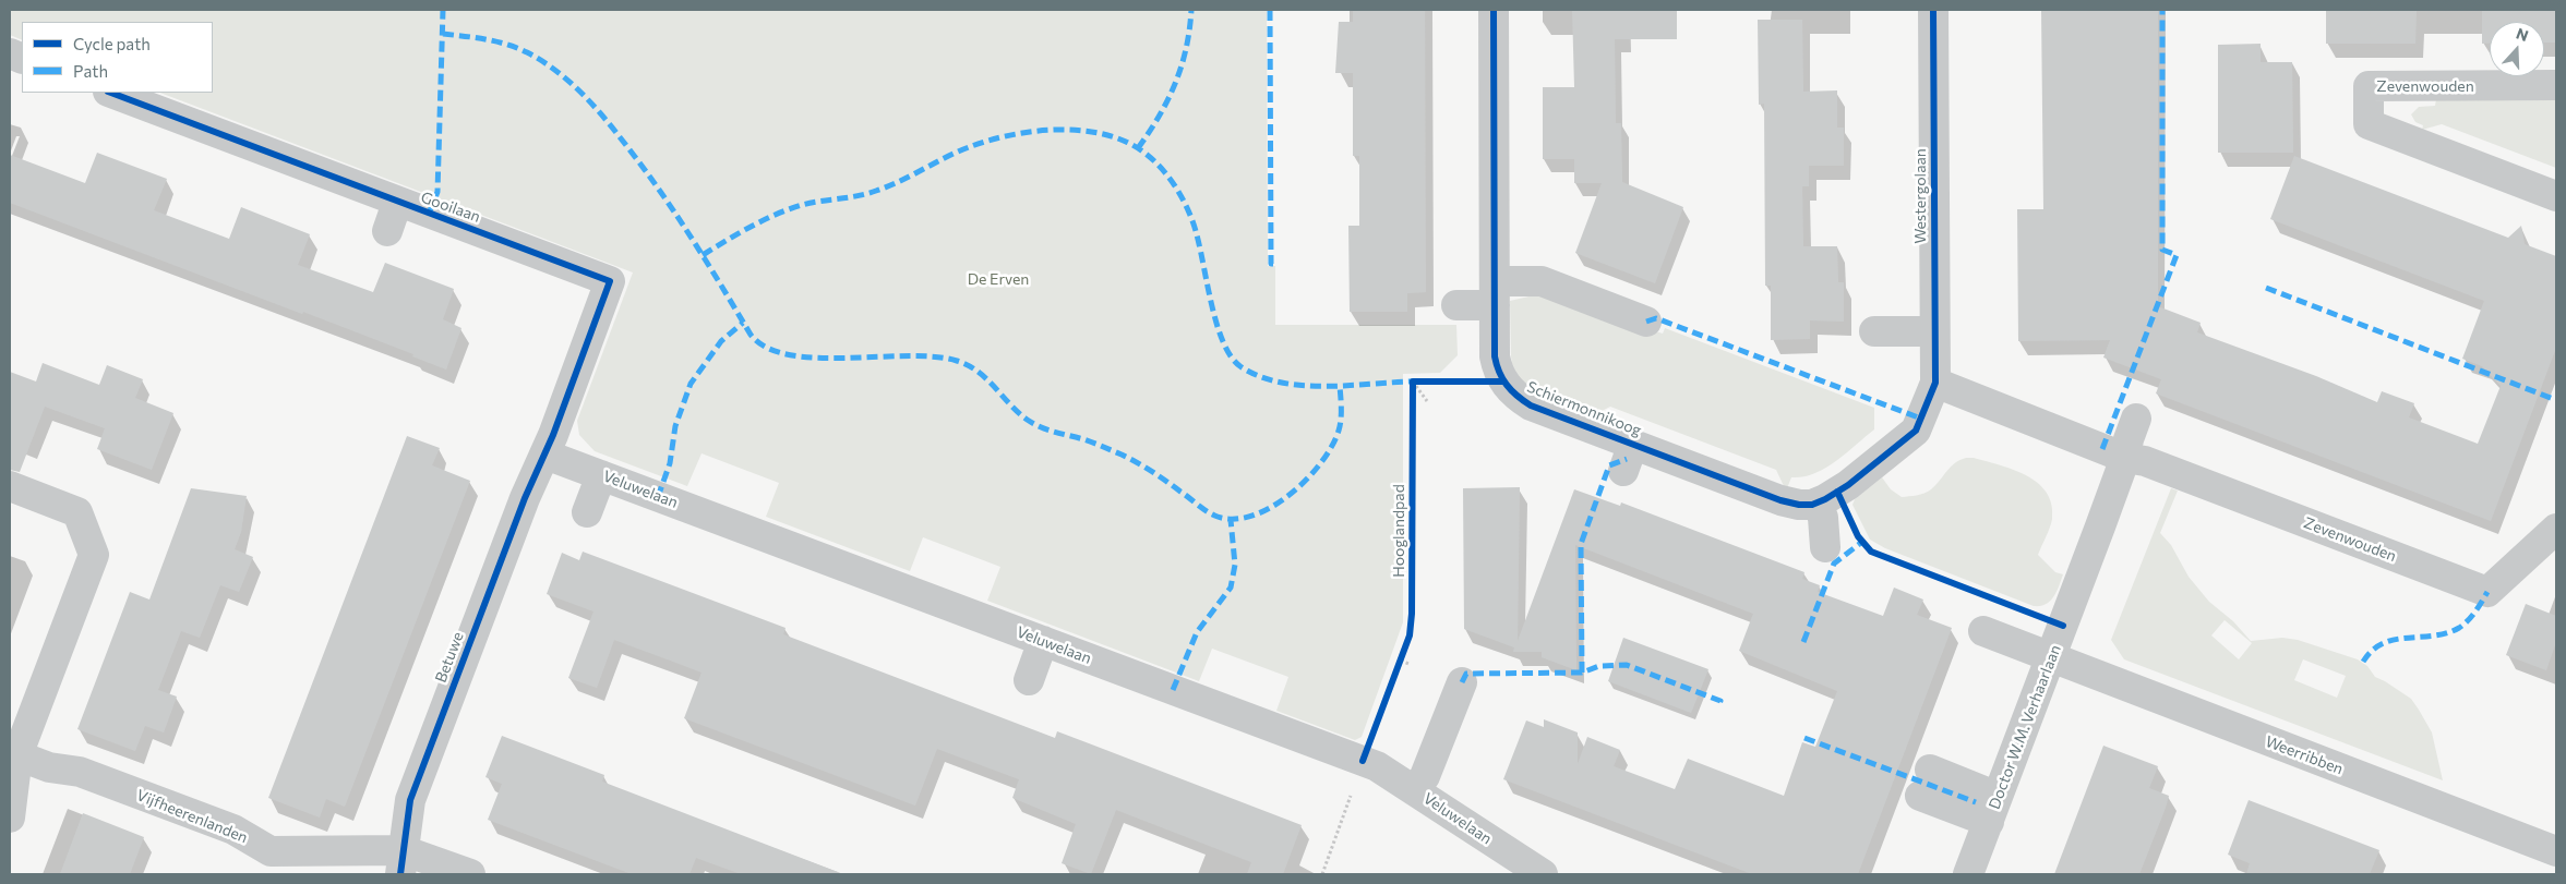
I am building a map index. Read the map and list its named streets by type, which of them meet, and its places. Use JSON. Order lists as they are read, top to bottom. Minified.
{"streets":{"street":["Zevenwouden","Westergolaan","Gooilaan","Schiermonnikoog","Veluwelaan","Betuwe","Doctor W.M. Verhaarlaan","Weerribben","Vijfheerenlanden"],"cycle path":["Hooglandpad"]},"crossings":[["Zevenwouden","Doctor W.M. Verhaarlaan"],["Westergolaan","Schiermonnikoog"],["Gooilaan","Veluwelaan"],["Gooilaan","Betuwe"],["Veluwelaan","Betuwe"],["Betuwe","Vijfheerenlanden"],["Doctor W.M. Verhaarlaan","Weerribben"]],"parks":["De Erven"],"legend":["Cycle path","Path"],"north":"top"}
